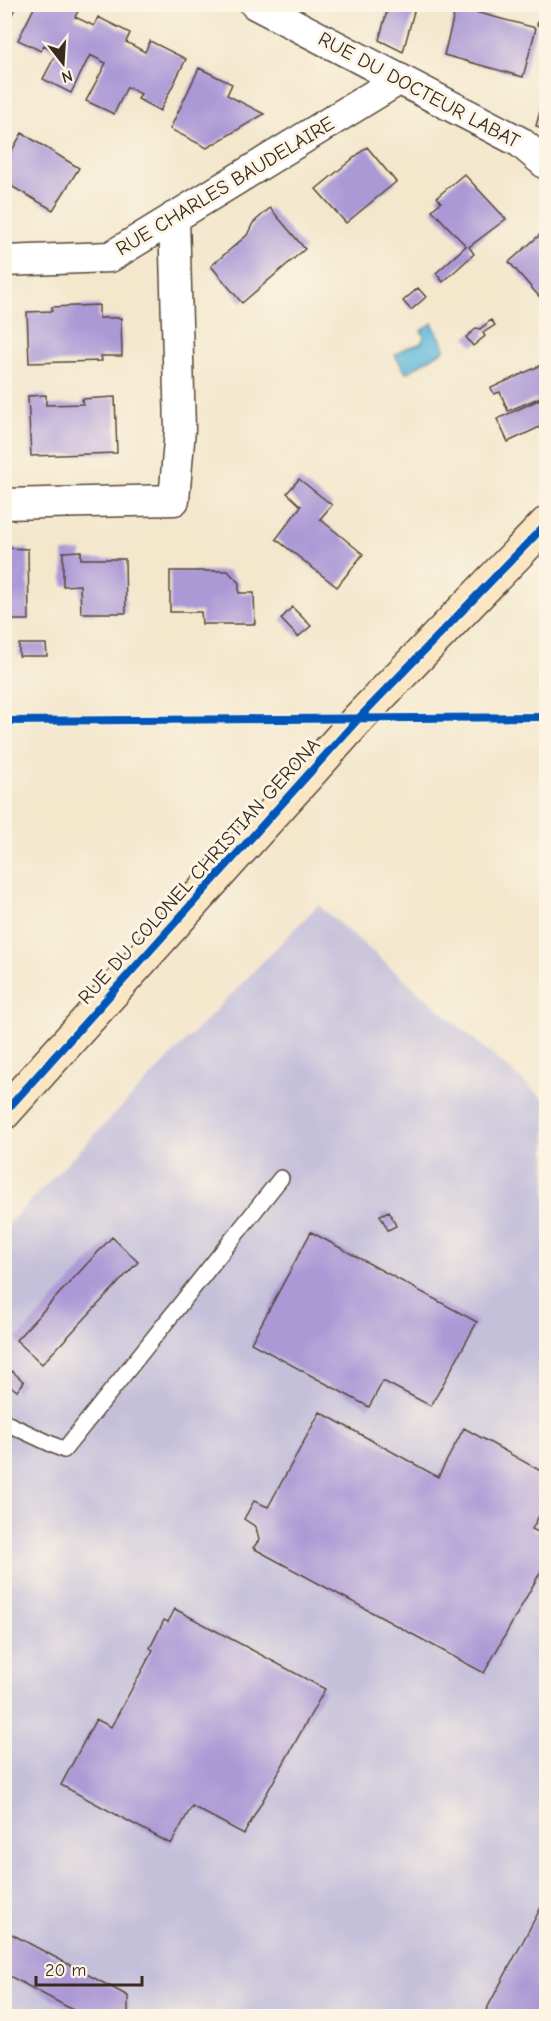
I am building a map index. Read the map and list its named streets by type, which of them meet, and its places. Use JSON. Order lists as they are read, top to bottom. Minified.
{"streets":{"street":["RUE DU DOCTEUR LABAT","RUE CHARLES BAUDELAIRE","RUE DU COLONEL CHRISTIAN GERONA"]},"crossings":[["RUE DU DOCTEUR LABAT","RUE CHARLES BAUDELAIRE"]],"scale_bar":"20 m","north":"bottom"}
